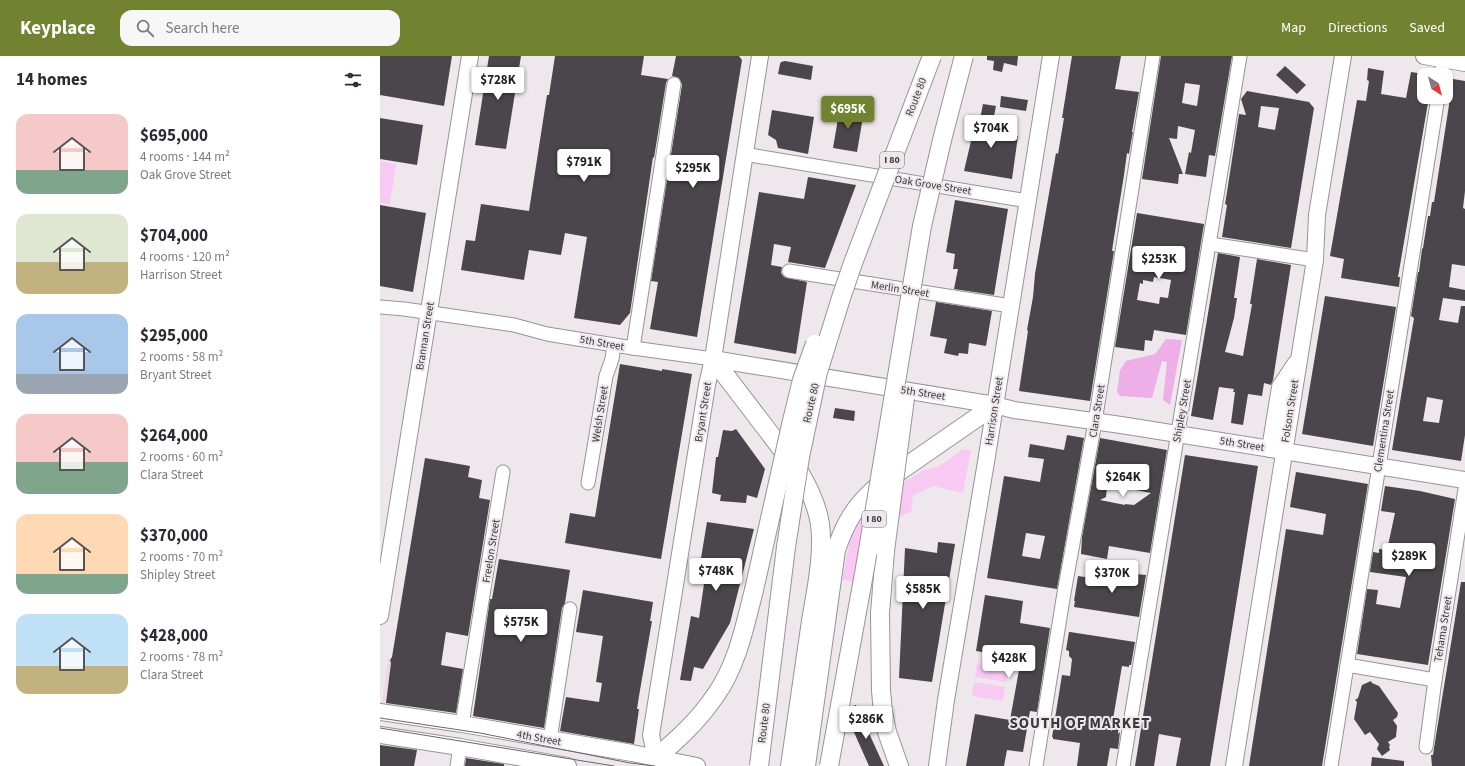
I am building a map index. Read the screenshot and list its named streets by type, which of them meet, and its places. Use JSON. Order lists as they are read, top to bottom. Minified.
{"streets":{"highway":["Route 80","I 80"],"main road":["Brannan Street","5th Street","Harrison Street","Folsom Street","Bryant Street","4th Street"],"street":["Oak Grove Street","Merlin Street","Clara Street","Shipley Street","Welsh Street","Clementina Street","Freelon Street","Tehama Street"]},"crossings":[["Oak Grove Street","Harrison Street"],["Oak Grove Street","Bryant Street"],["Merlin Street","Harrison Street"],["Brannan Street","5th Street"],["5th Street","Harrison Street"],["5th Street","Clara Street"],["5th Street","Shipley Street"],["5th Street","Folsom Street"],["5th Street","Bryant Street"],["5th Street","Welsh Street"],["5th Street","Clementina Street"],["Bryant Street","4th Street"],["Freelon Street","4th Street"]],"districts":["SOUTH OF MARKET"],"north":"bottom right","page":{"header":"Keyplace","search":"Search here","nav":["Map","Directions","Saved"],"heading":"14 homes","price":["$728K","$695K","$704K","$791K","$295K","$253K","$264K","$289K","$748K","$370K","$585K","$575K","$428K","$286K"],"list":[{"name":"$695,000","note":"4 rooms · 144 m² · Oak Grove Street"},{"name":"$704,000","note":"4 rooms · 120 m² · Harrison Street"},{"name":"$295,000","note":"2 rooms · 58 m² · Bryant Street"},{"name":"$264,000","note":"2 rooms · 60 m² · Clara Street"},{"name":"$370,000","note":"2 rooms · 70 m² · Shipley Street"},{"name":"$428,000","note":"2 rooms · 78 m² · Clara Street"}]}}
